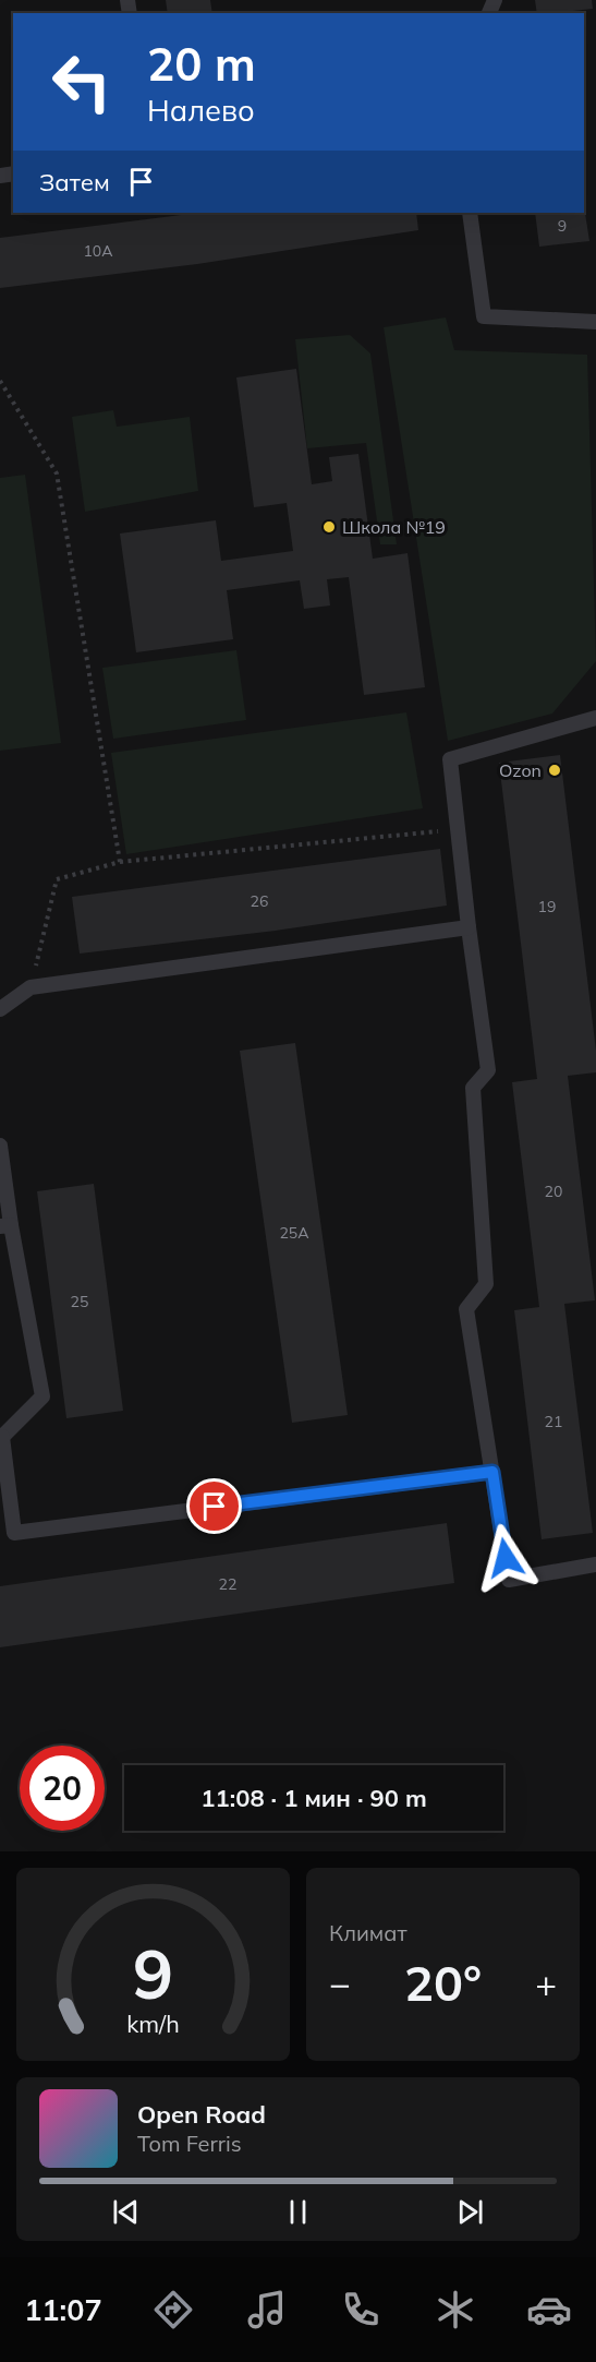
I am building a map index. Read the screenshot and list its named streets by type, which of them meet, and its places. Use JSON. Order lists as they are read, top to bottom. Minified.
{"places":["Школа №19","Ozon"],"house_numbers":["9","10А","26","19","20","25А","25","21","22"],"page":{"turn":["20 m","Налево"],"then":"Затем","limit":"20","trip":"11:08 · 1 мин · 90 m","tile":"Климат","heat":["−","20°","+"],"song":["Open Road","Tom Ferris"],"tabs":"11:07","gauge":["9","km/h"]}}
